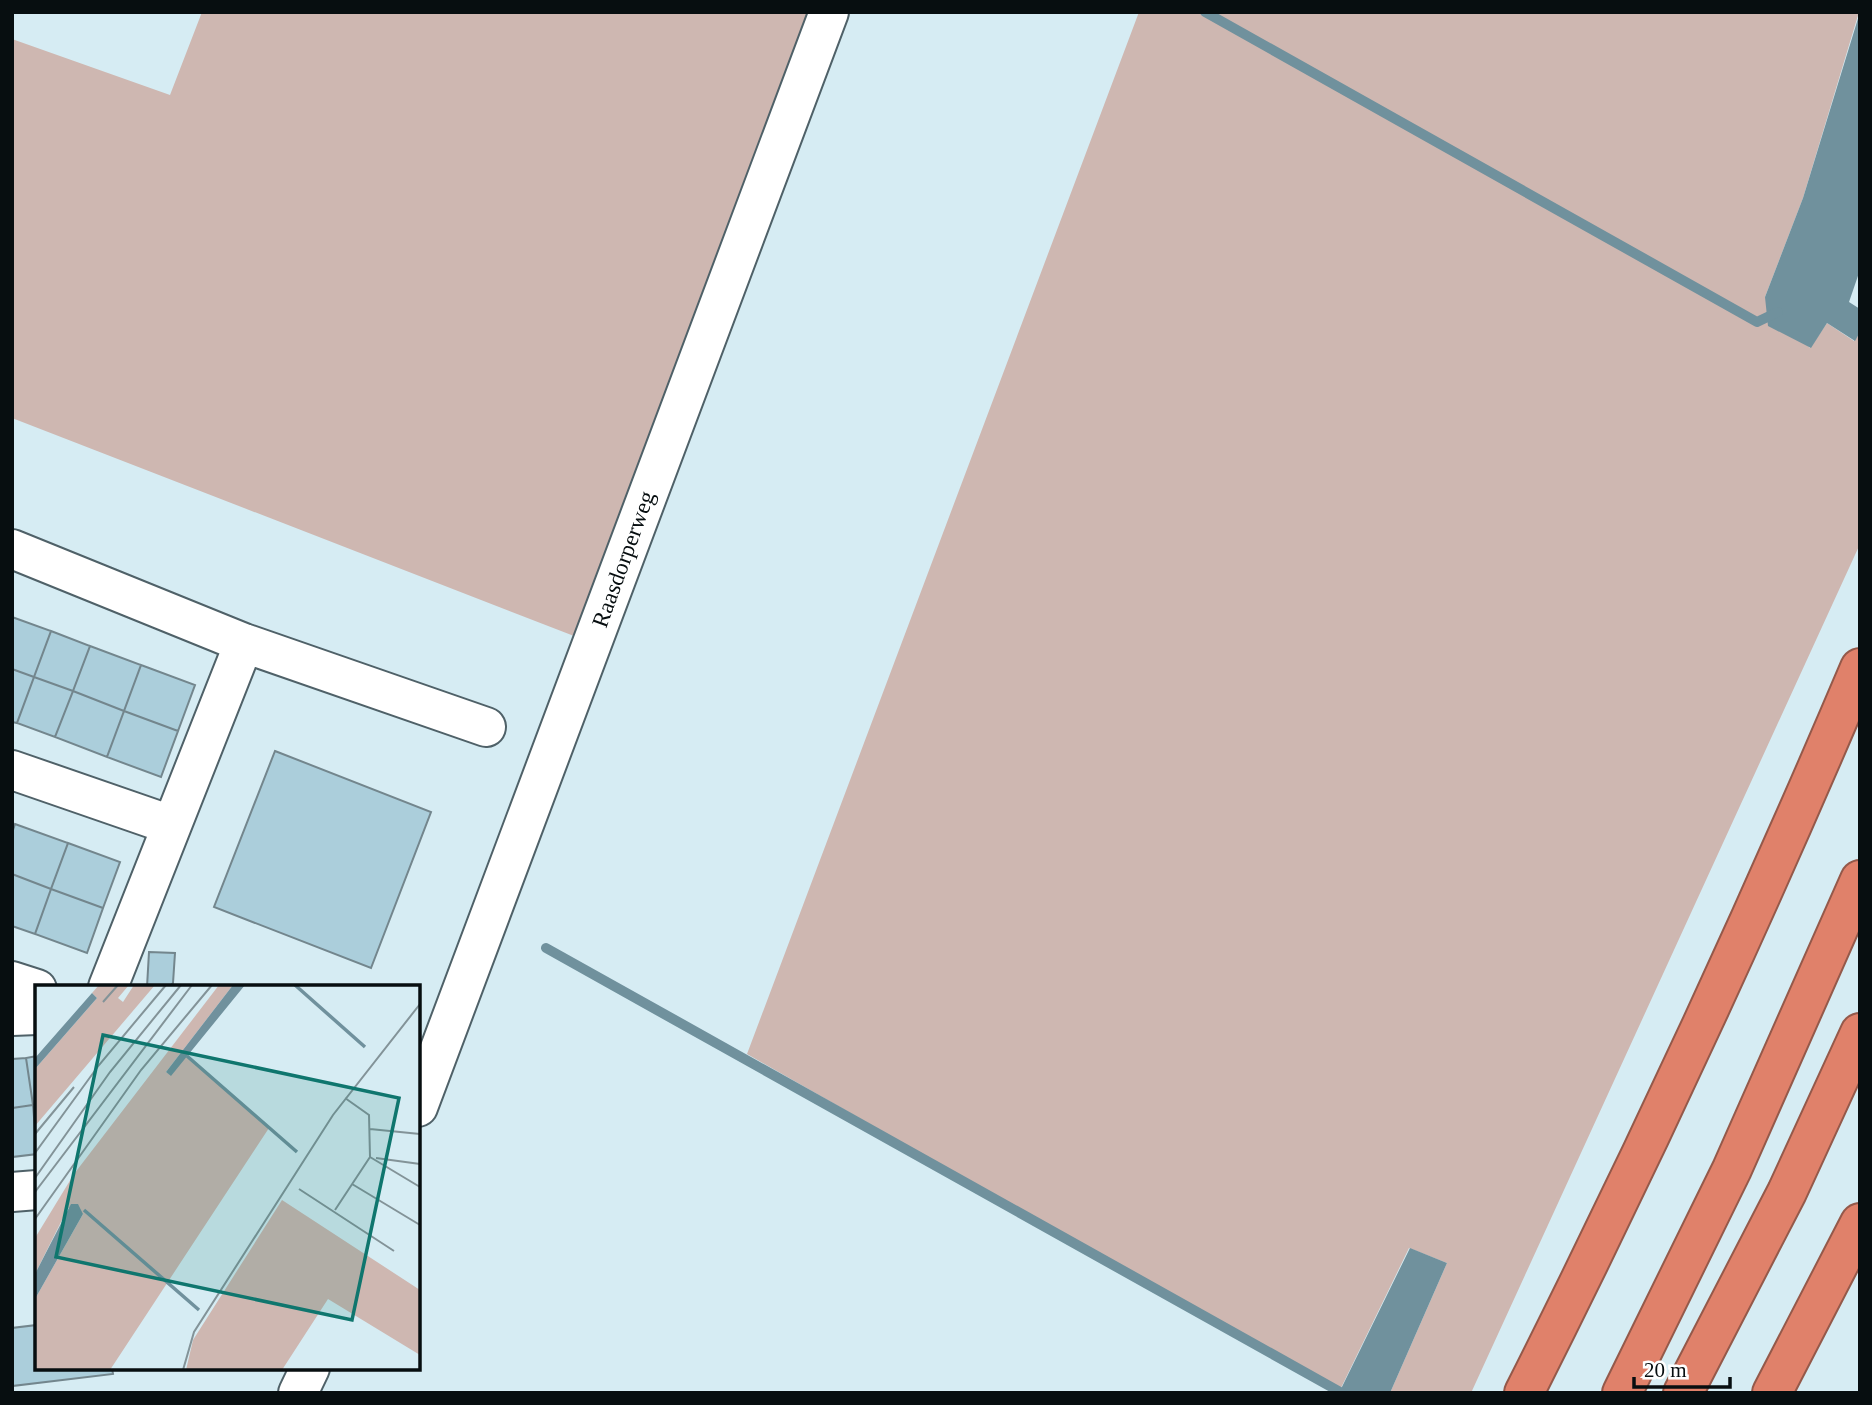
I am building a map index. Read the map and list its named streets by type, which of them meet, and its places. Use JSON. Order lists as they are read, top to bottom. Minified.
{"streets":{"street":["Raasdorperweg"]},"scale_bar":"20 m"}
